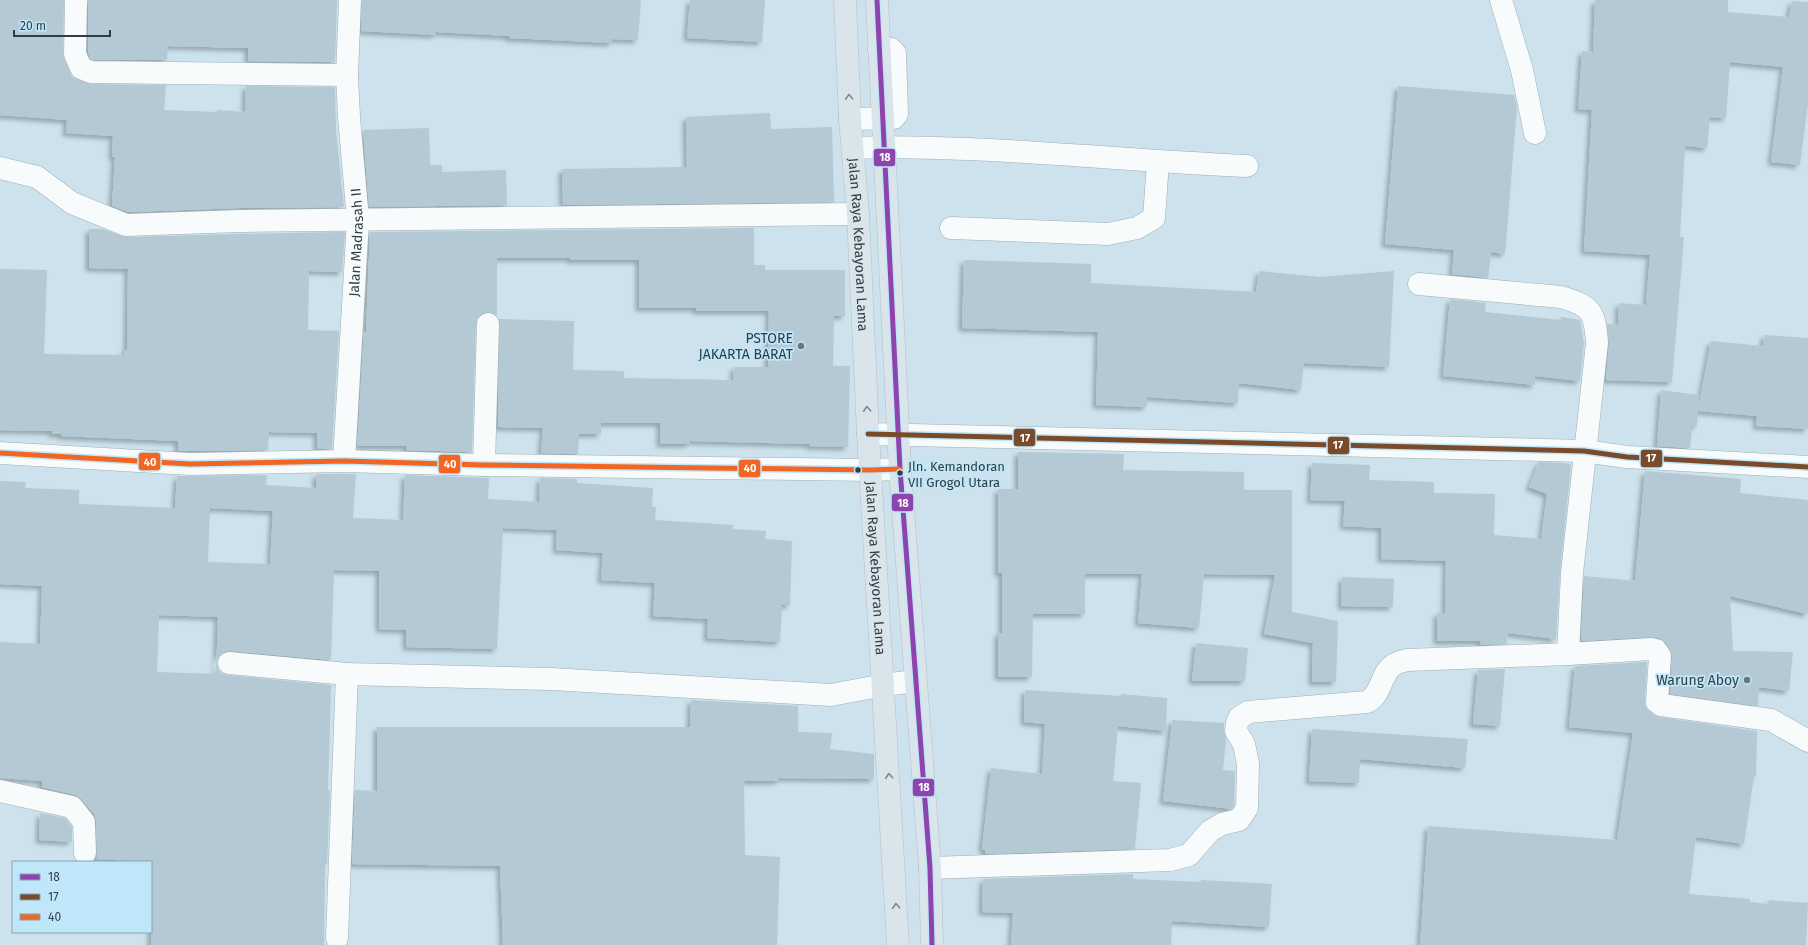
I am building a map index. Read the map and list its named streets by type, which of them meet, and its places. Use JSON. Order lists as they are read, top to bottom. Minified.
{"streets":{"main road":["Jalan Raya Kebayoran Lama"],"street":["Jalan Madrasah II"]},"places":["PSTORE JAKARTA BARAT","Jln. Kemandoran VII Grogol Utara","Warung Aboy"],"lines":["transit line 18","transit line 17","transit line 40"],"legend":["18","17","40"],"scale_bar":"20 m"}
